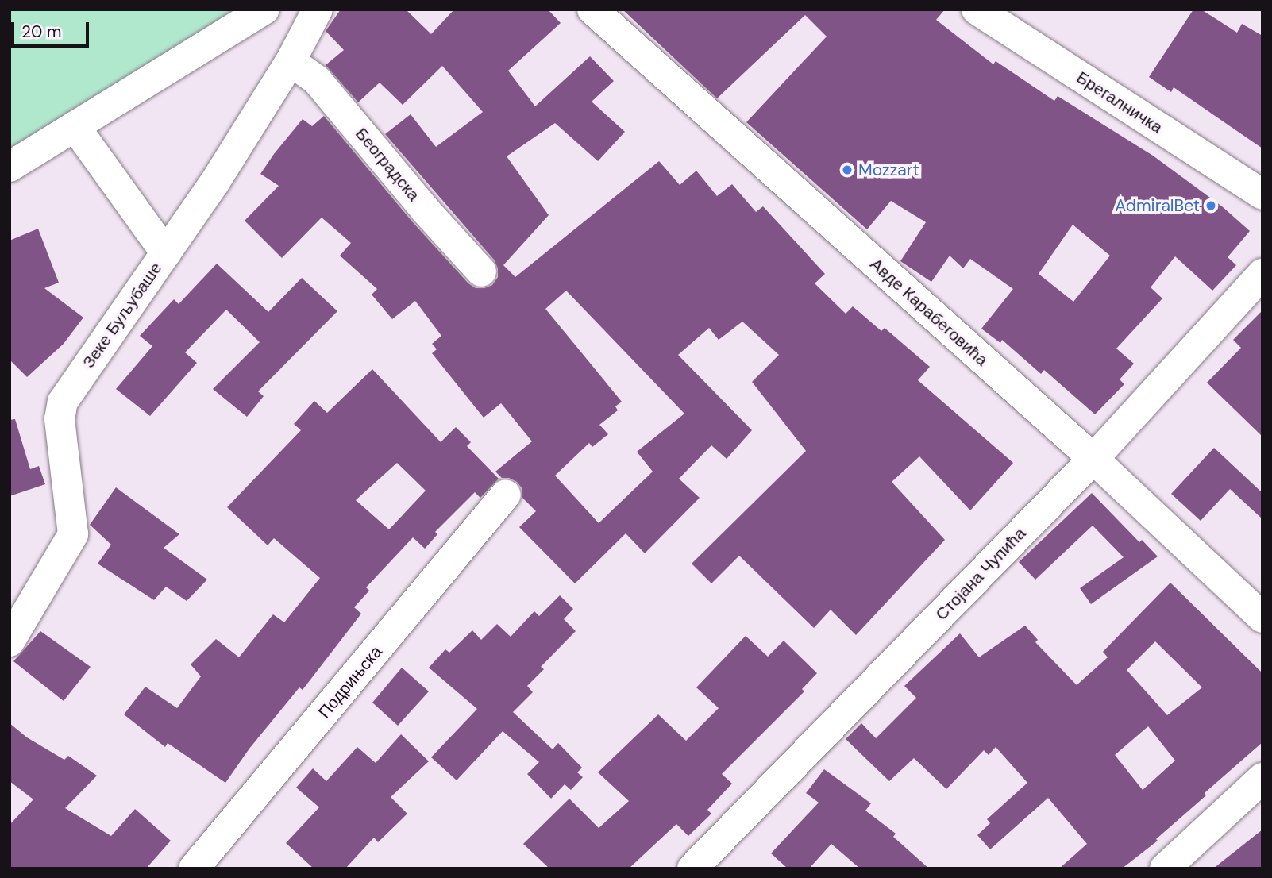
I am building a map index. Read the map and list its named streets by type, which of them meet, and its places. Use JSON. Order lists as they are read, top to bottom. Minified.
{"streets":{"street":["Брегалничка","Београдска","Авде Карабеговића","Зеке Буљубаше","Стојана Чупића","Подрињска"]},"crossings":[["Београдска","Зеке Буљубаше"],["Авде Карабеговића","Стојана Чупића"]],"places":["Mozzart","AdmiralBet"],"scale_bar":"20 m"}
